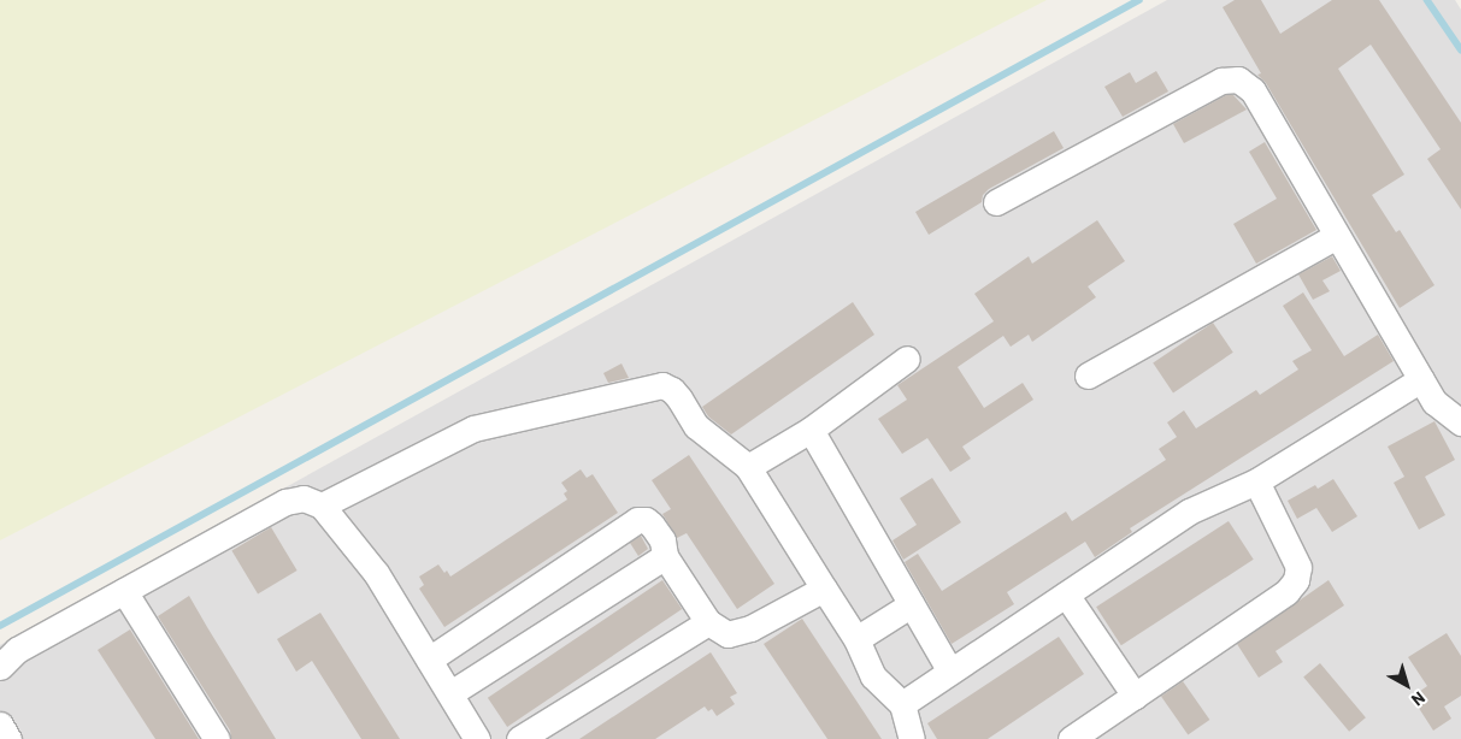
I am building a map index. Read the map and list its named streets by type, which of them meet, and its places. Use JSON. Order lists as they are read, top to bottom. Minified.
{"north":"bottom right"}
